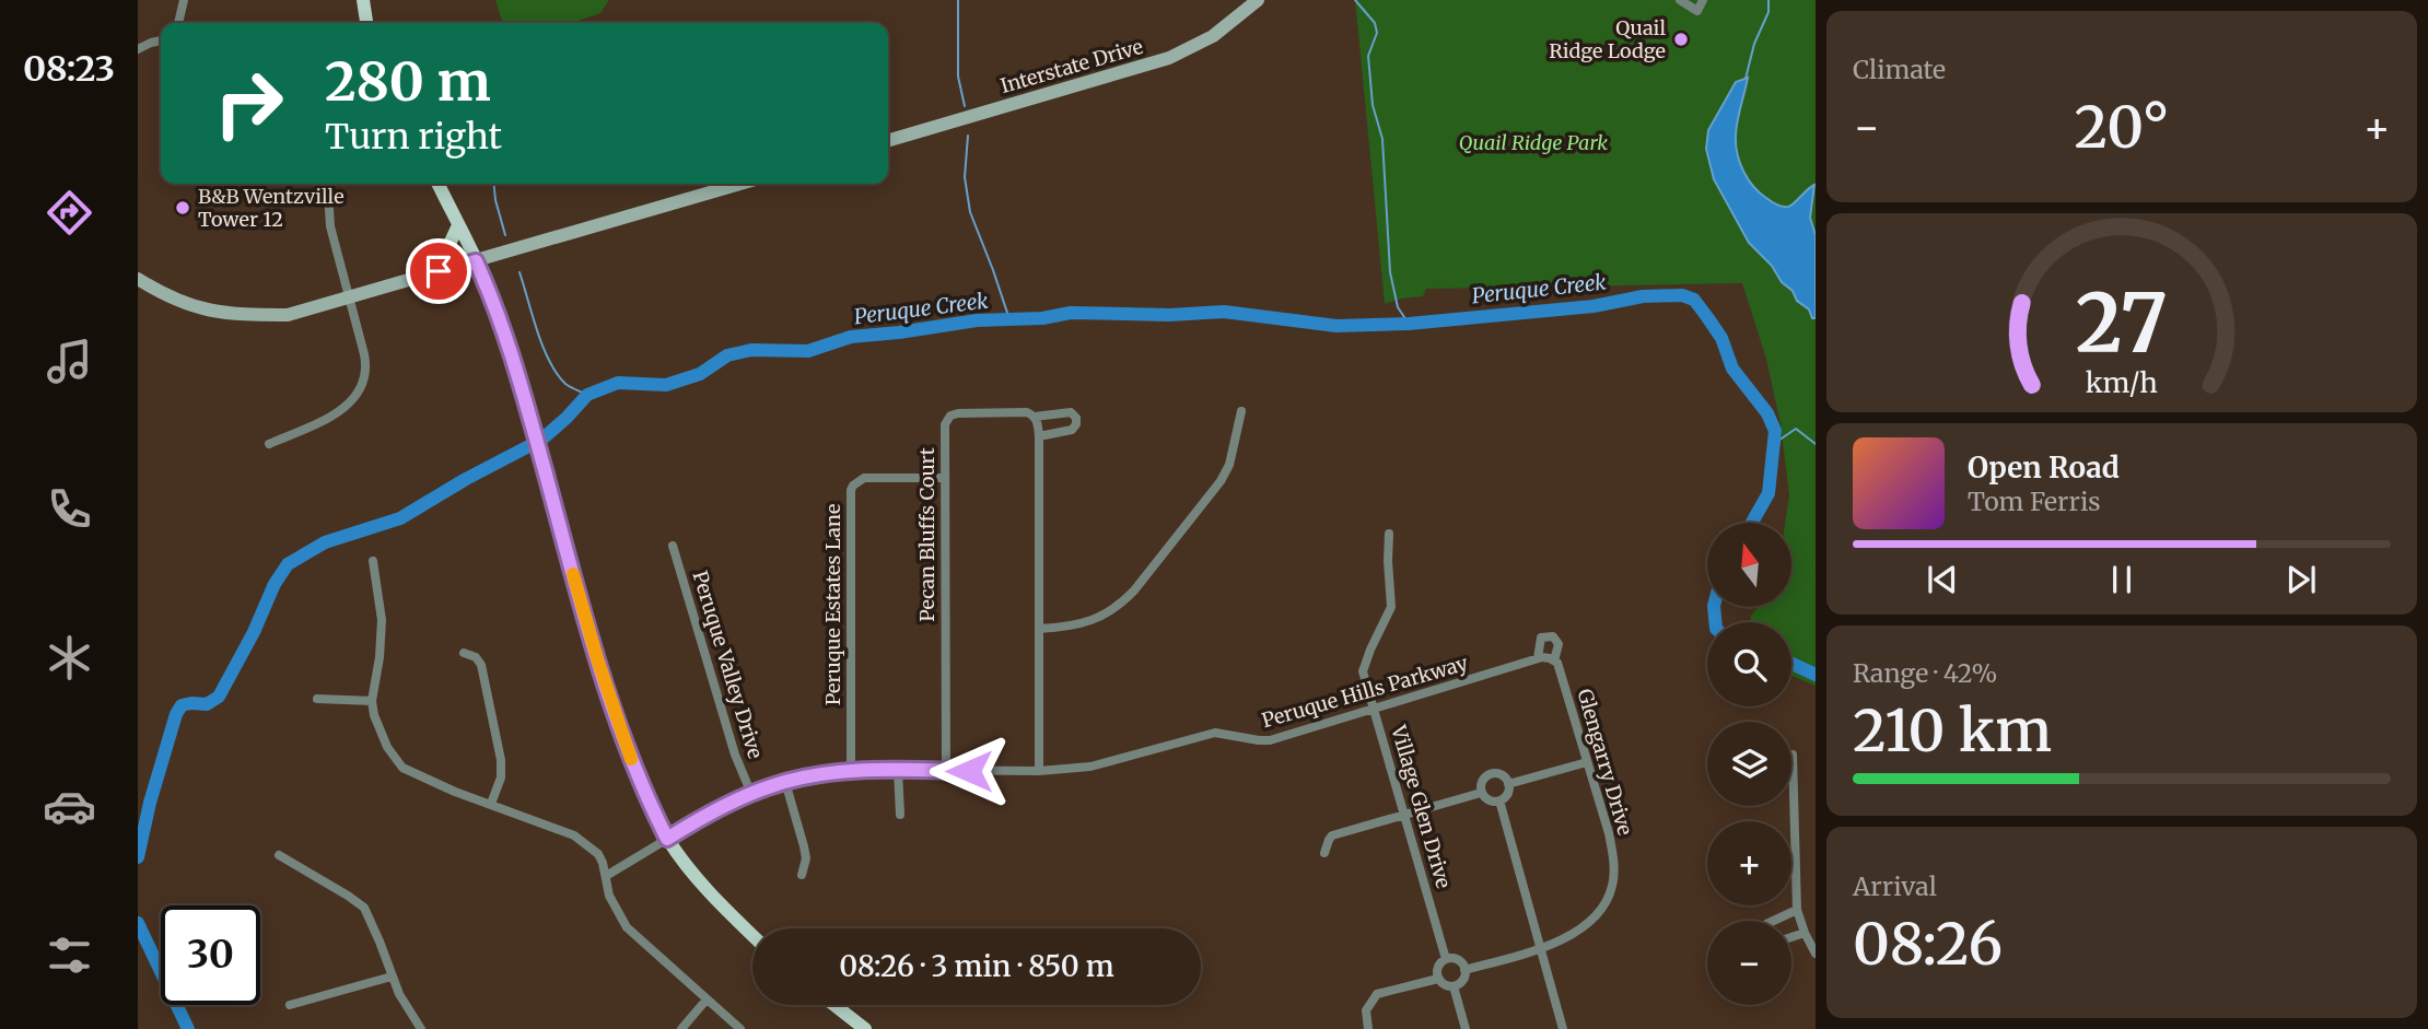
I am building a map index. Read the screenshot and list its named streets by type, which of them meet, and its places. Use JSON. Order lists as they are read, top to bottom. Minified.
{"streets":{"main road":["Interstate Drive"],"street":["Pecan Bluffs Court","Peruque Estates Lane","Peruque Valley Drive","Peruque Hills Parkway","Glengarry Drive","Village Glen Drive"]},"crossings":[["Pecan Bluffs Court","Peruque Estates Lane"],["Pecan Bluffs Court","Peruque Hills Parkway"],["Peruque Estates Lane","Peruque Hills Parkway"],["Peruque Valley Drive","Peruque Hills Parkway"],["Peruque Hills Parkway","Glengarry Drive"],["Peruque Hills Parkway","Village Glen Drive"],["Glengarry Drive","Village Glen Drive"]],"water":["Peruque Creek"],"parks":["Quail Ridge Park"],"places":["Quail Ridge Lodge","B&B Wentzville Tower 12"],"north":"top","page":{"tabs":"08:23","tile":["Climate",["Range · 42%","210 km"],["Arrival","08:26"]],"turn":["280 m","Turn right"],"heat":["−","20°","+"],"song":["Open Road","Tom Ferris"],"map_buttons":["+","−"],"limit":"30","trip":"08:26 · 3 min · 850 m","gauge":["27","km/h"]}}
